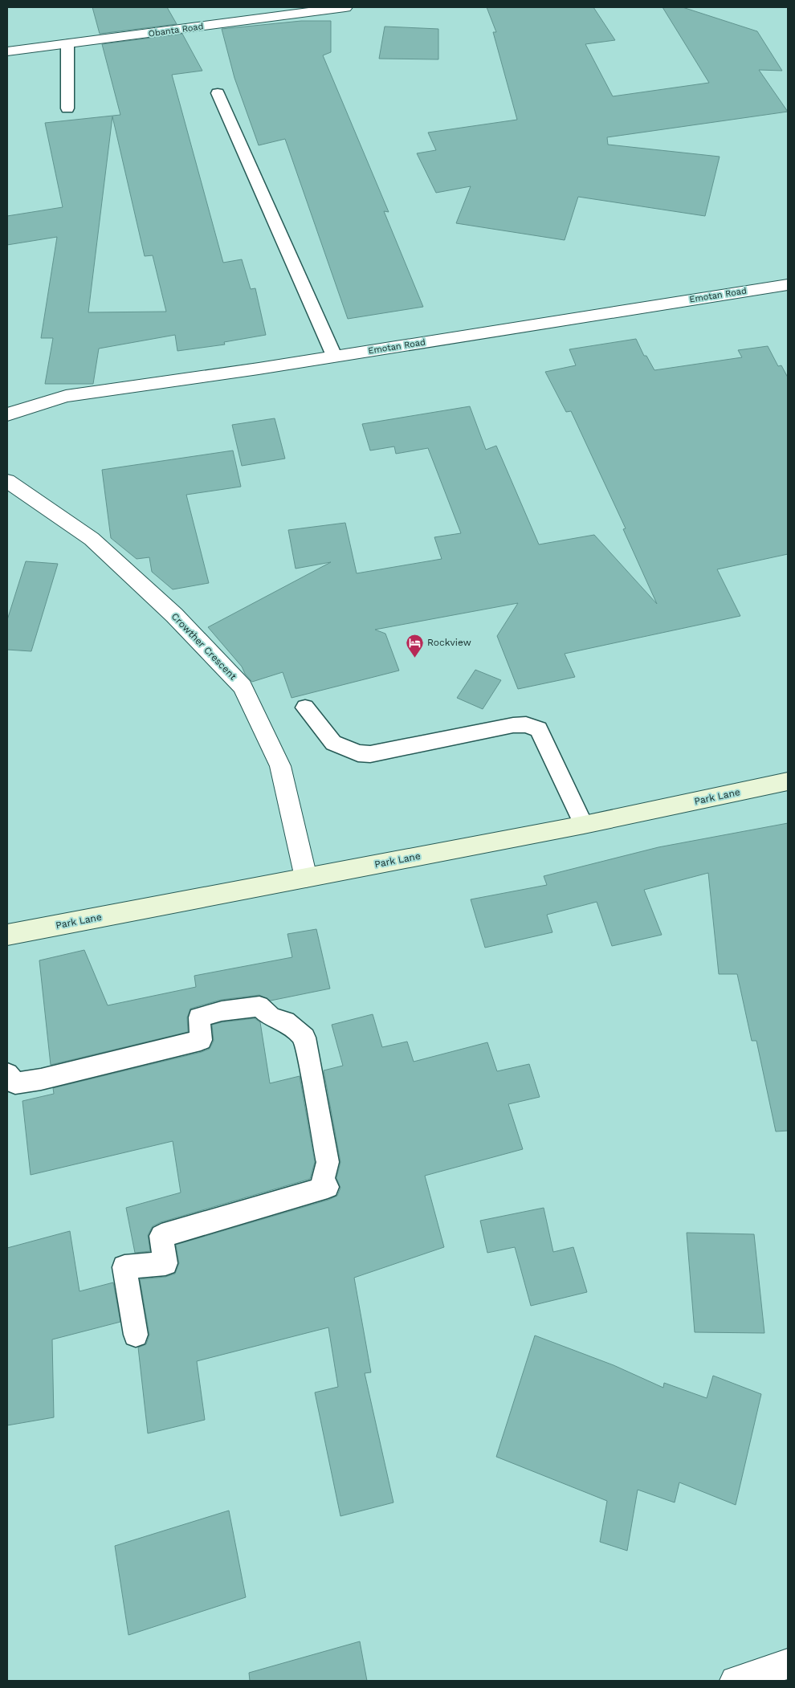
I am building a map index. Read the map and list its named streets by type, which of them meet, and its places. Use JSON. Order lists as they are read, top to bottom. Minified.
{"streets":{"street":["Obanta Road","Emotan Road","Crowther Crescent","Park Lane"]},"crossings":[["Crowther Crescent","Park Lane"]],"places":{"hotel":["Rockview"]}}
